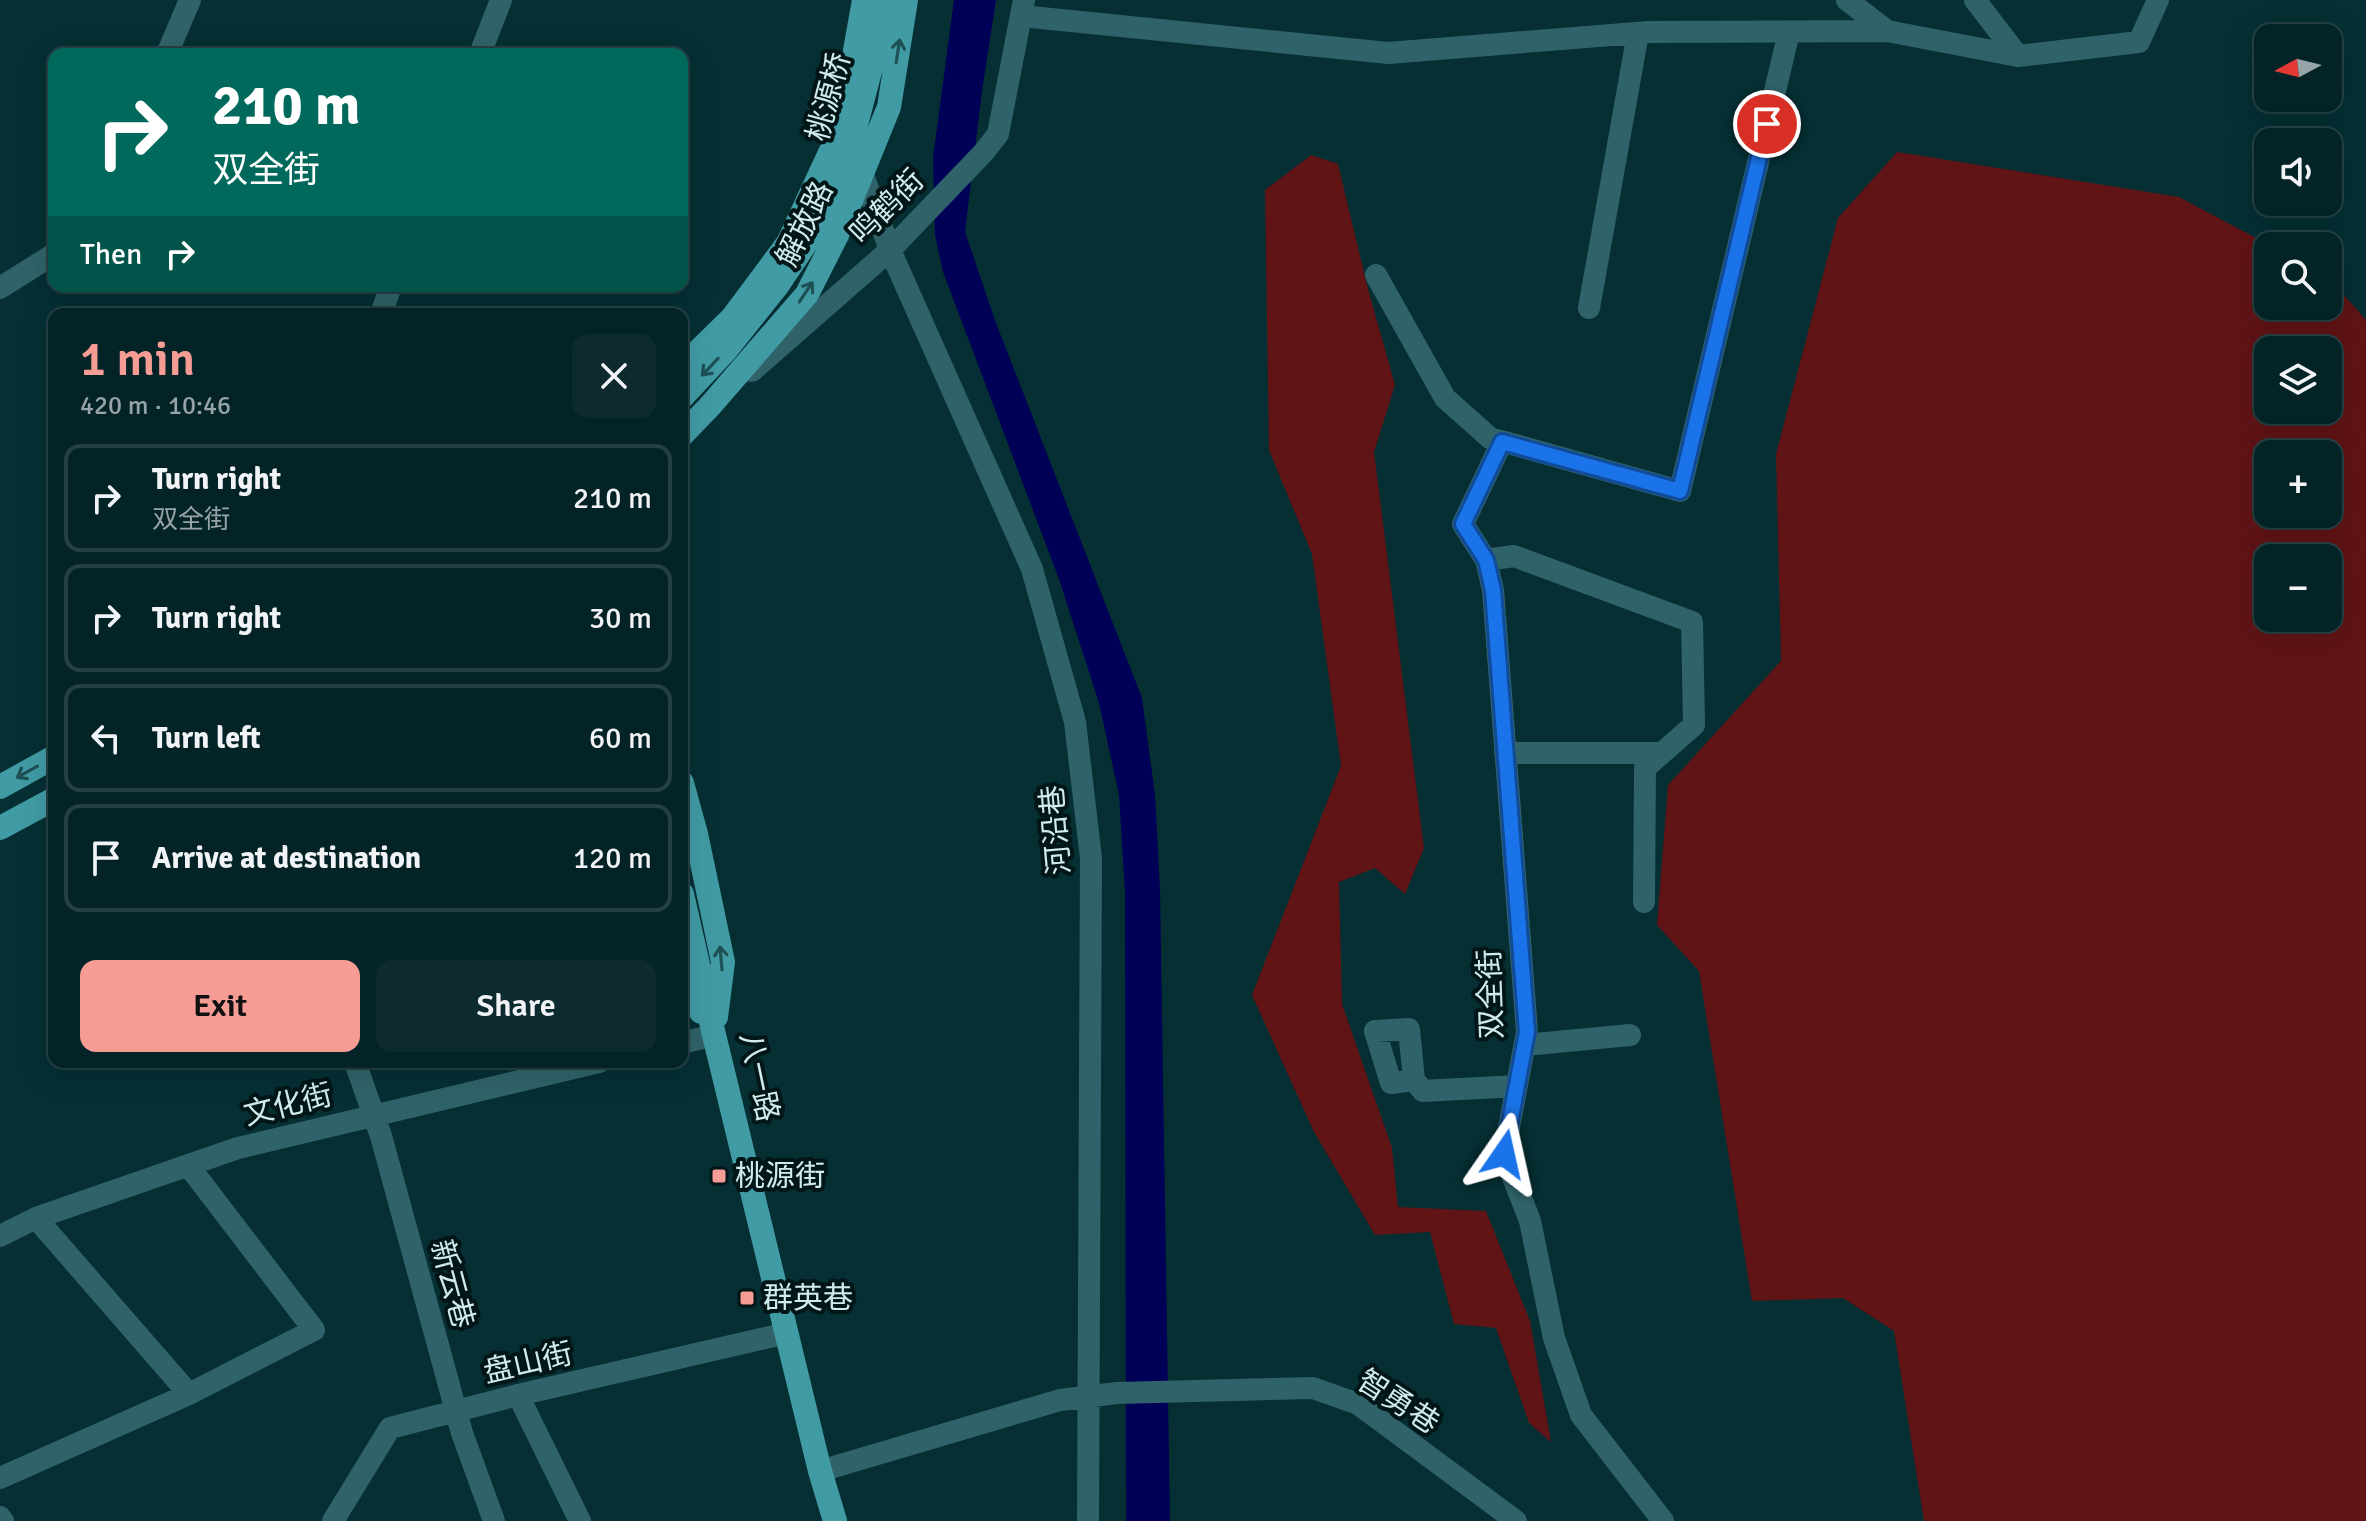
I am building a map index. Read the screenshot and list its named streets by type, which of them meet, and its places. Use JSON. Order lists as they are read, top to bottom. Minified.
{"streets":{"main road":["桃源桥","解放路","八一路"],"street":["鸣鹤街","河沿巷","双全街","文化街","新云巷","盘山街","智勇巷"]},"crossings":[["鸣鹤街","解放路"],["鸣鹤街","河沿巷"],["解放路","河沿巷"],["河沿巷","智勇巷"],["八一路","盘山街"],["八一路","智勇巷"],["文化街","新云巷"],["新云巷","盘山街"]],"one_way":["桃源桥"],"places":{"transit":["桃源街","群英巷"]},"north":"left","page":{"map_buttons":["+","−"],"turn":["210 m","双全街"],"then":"Then","heading":["1 min","420 m · 10:46"],"list":[{"name":"Turn right","note":"双全街","value":"210 m"},{"name":"Turn right","value":"30 m"},{"name":"Turn left","value":"60 m"},{"name":"Arrive at destination","value":"120 m"}],"buttons":["Exit","Share"]}}
